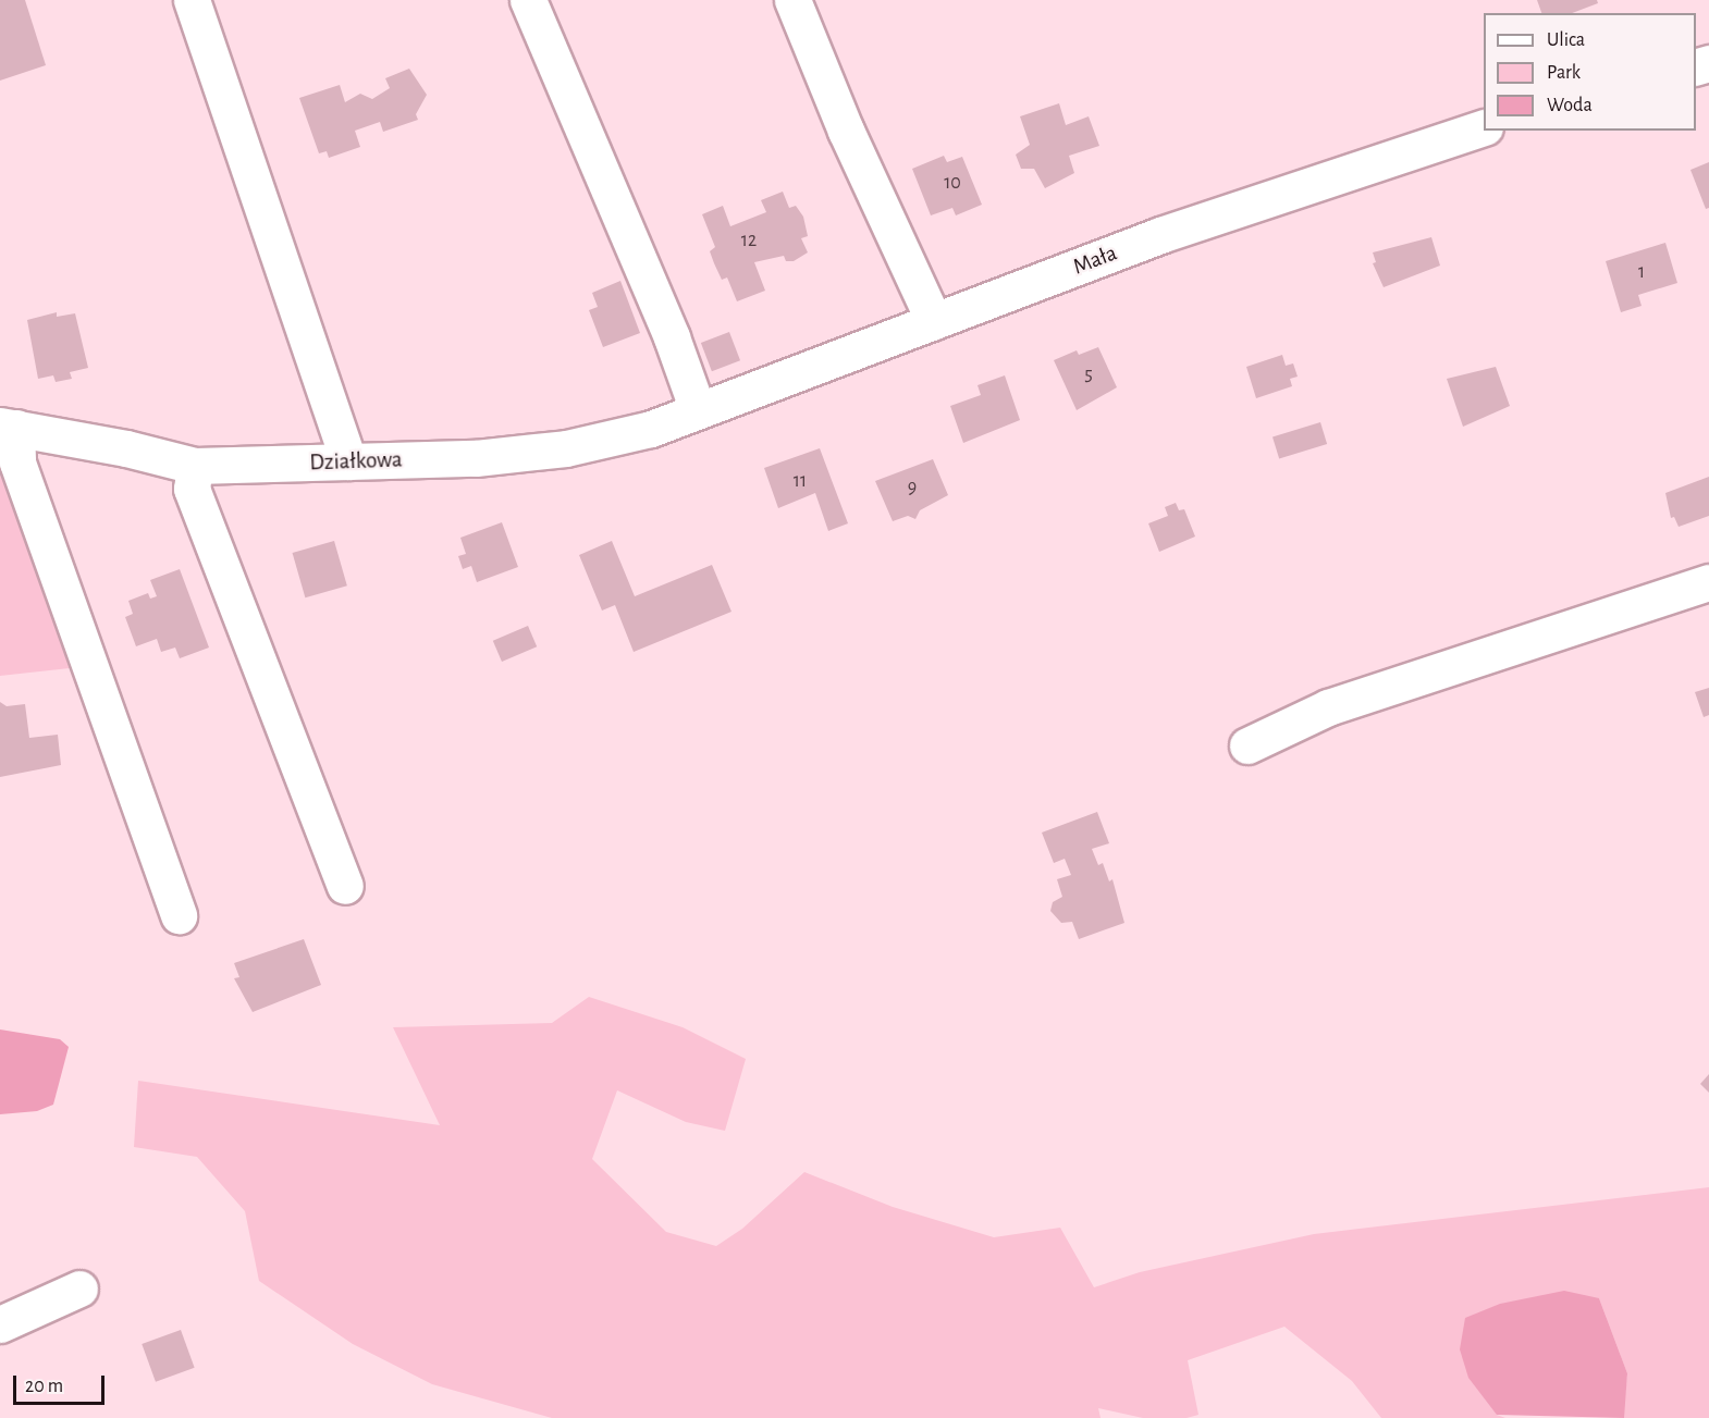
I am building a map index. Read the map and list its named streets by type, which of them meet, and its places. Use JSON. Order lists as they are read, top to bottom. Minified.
{"streets":{"street":["Mała","Działkowa"]},"crossings":[["Mała","Działkowa"]],"house_numbers":["10","12","1","5","11","9"],"legend":["Ulica","Park","Woda"],"scale_bar":"20 m"}
